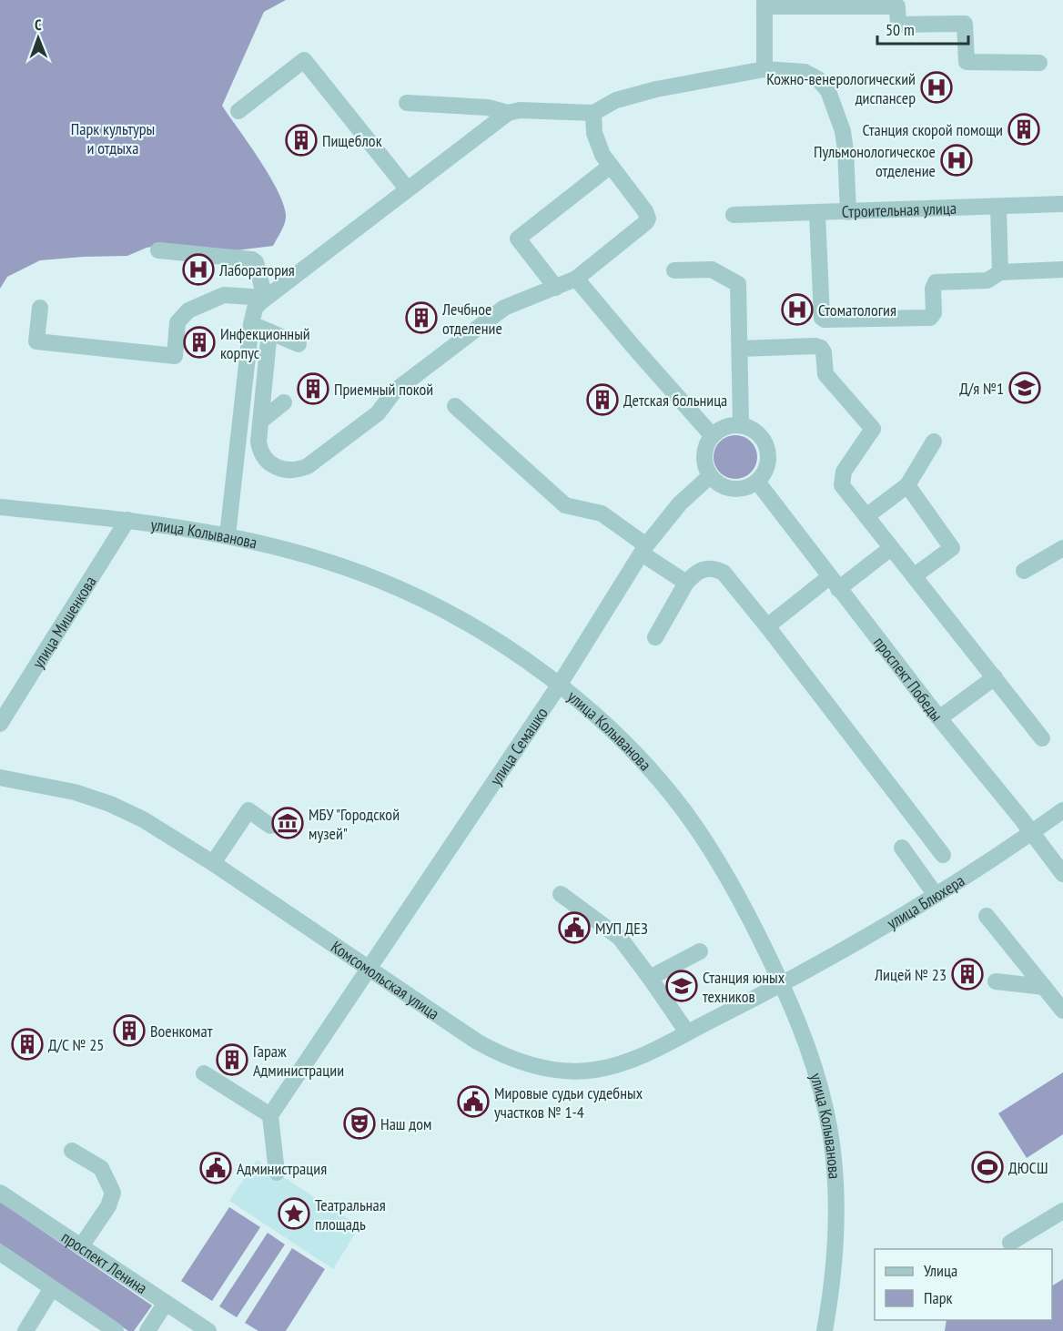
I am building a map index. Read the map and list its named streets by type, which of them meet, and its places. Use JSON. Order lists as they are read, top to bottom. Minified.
{"streets":{"street":["Строительная улица","улица Колыванова","улица Мишенкова","проспект Победы","улица Семашко","улица Блюхера","Комсомольская улица","проспект Ленина"]},"crossings":[["улица Колыванова","улица Мишенкова"],["улица Колыванова","улица Семашко"],["улица Колыванова","улица Блюхера"],["улица Колыванова","Комсомольская улица"],["проспект Победы","улица Семашко"],["проспект Победы","улица Блюхера"],["улица Семашко","Комсомольская улица"],["улица Блюхера","Комсомольская улица"]],"parks":["Парк культуры и отдыха"],"places":{"hospital":["Кожно-венерологический диспансер","Пульмонологическое отделение","Лаборатория","Стоматология"],"building":["Станция скорой помощи","Пищеблок","Лечбное отделение","Инфекционный корпус","Приемный покой","Детская больница","Лицей № 23","Военкомат","Д/С № 25","Гараж Администрации"],"school or university":["Д/я №1","Станция юных техников"],"museum":["МБУ \"Городской музей\""],"public building":["МУП ДЕЗ","Мировые судьи судебных участков № 1-4","Администрация"],"theatre":["Наш дом"],"sports":["ДЮСШ"],"place":["Театральная площадь"]},"legend":["Улица","Парк"],"scale_bar":"50 m","north":"top"}
